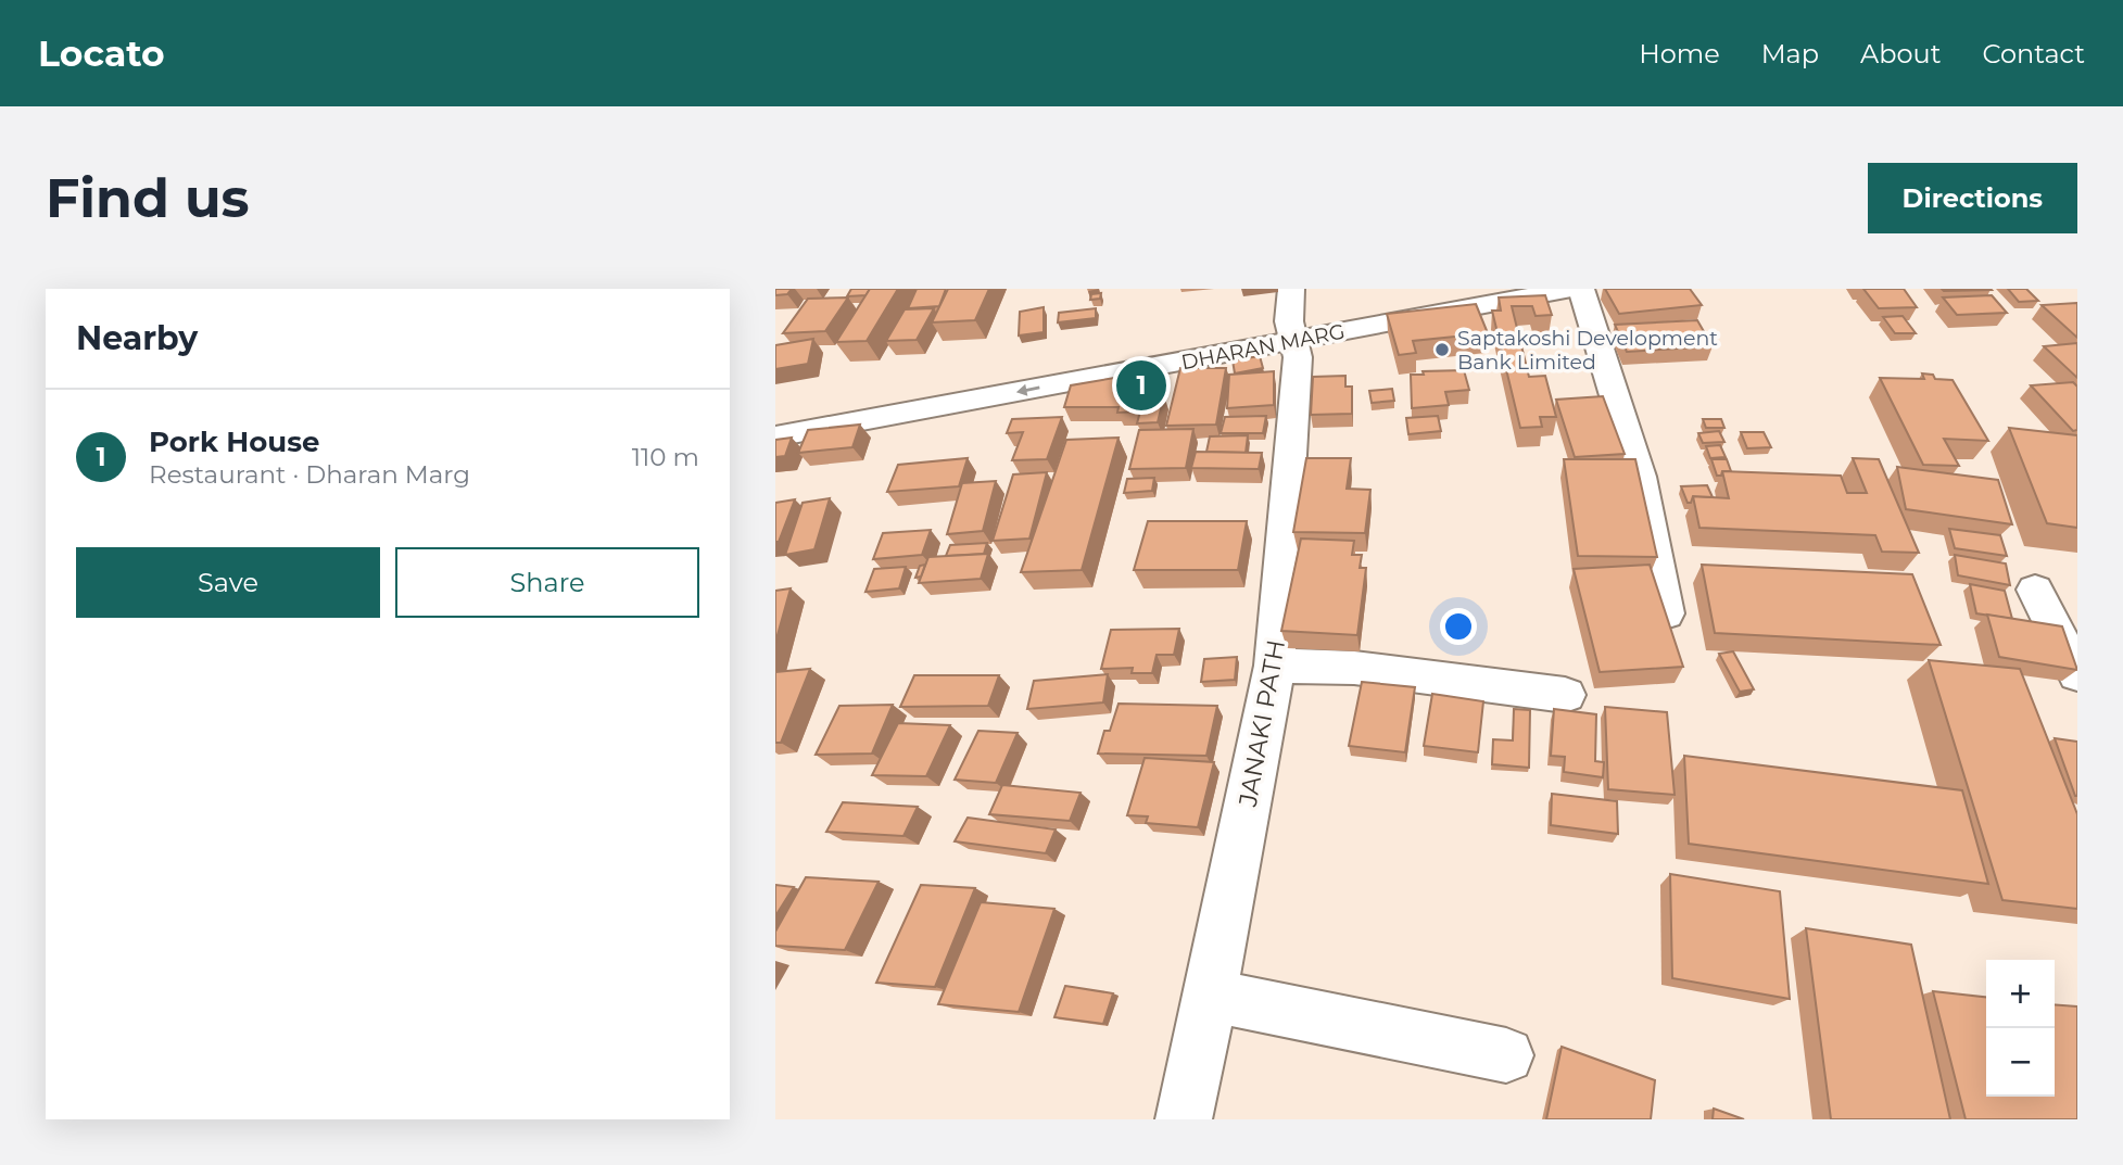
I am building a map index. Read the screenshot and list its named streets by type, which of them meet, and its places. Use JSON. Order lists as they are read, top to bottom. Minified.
{"streets":{"street":["DHARAN MARG","JANAKI PATH"]},"crossings":[["DHARAN MARG","JANAKI PATH"]],"places":["Saptakoshi Development Bank Limited"],"page":{"header":"Locato","nav":["Home","Map","About","Contact"],"buttons":["Directions",["Save","Share"]],"title":"Find us","heading":"Nearby","pins":"1","list":[{"mark":"1","name":"Pork House","note":"Restaurant · Dharan Marg","value":"110 m"}],"map_buttons":["+","−"]}}
